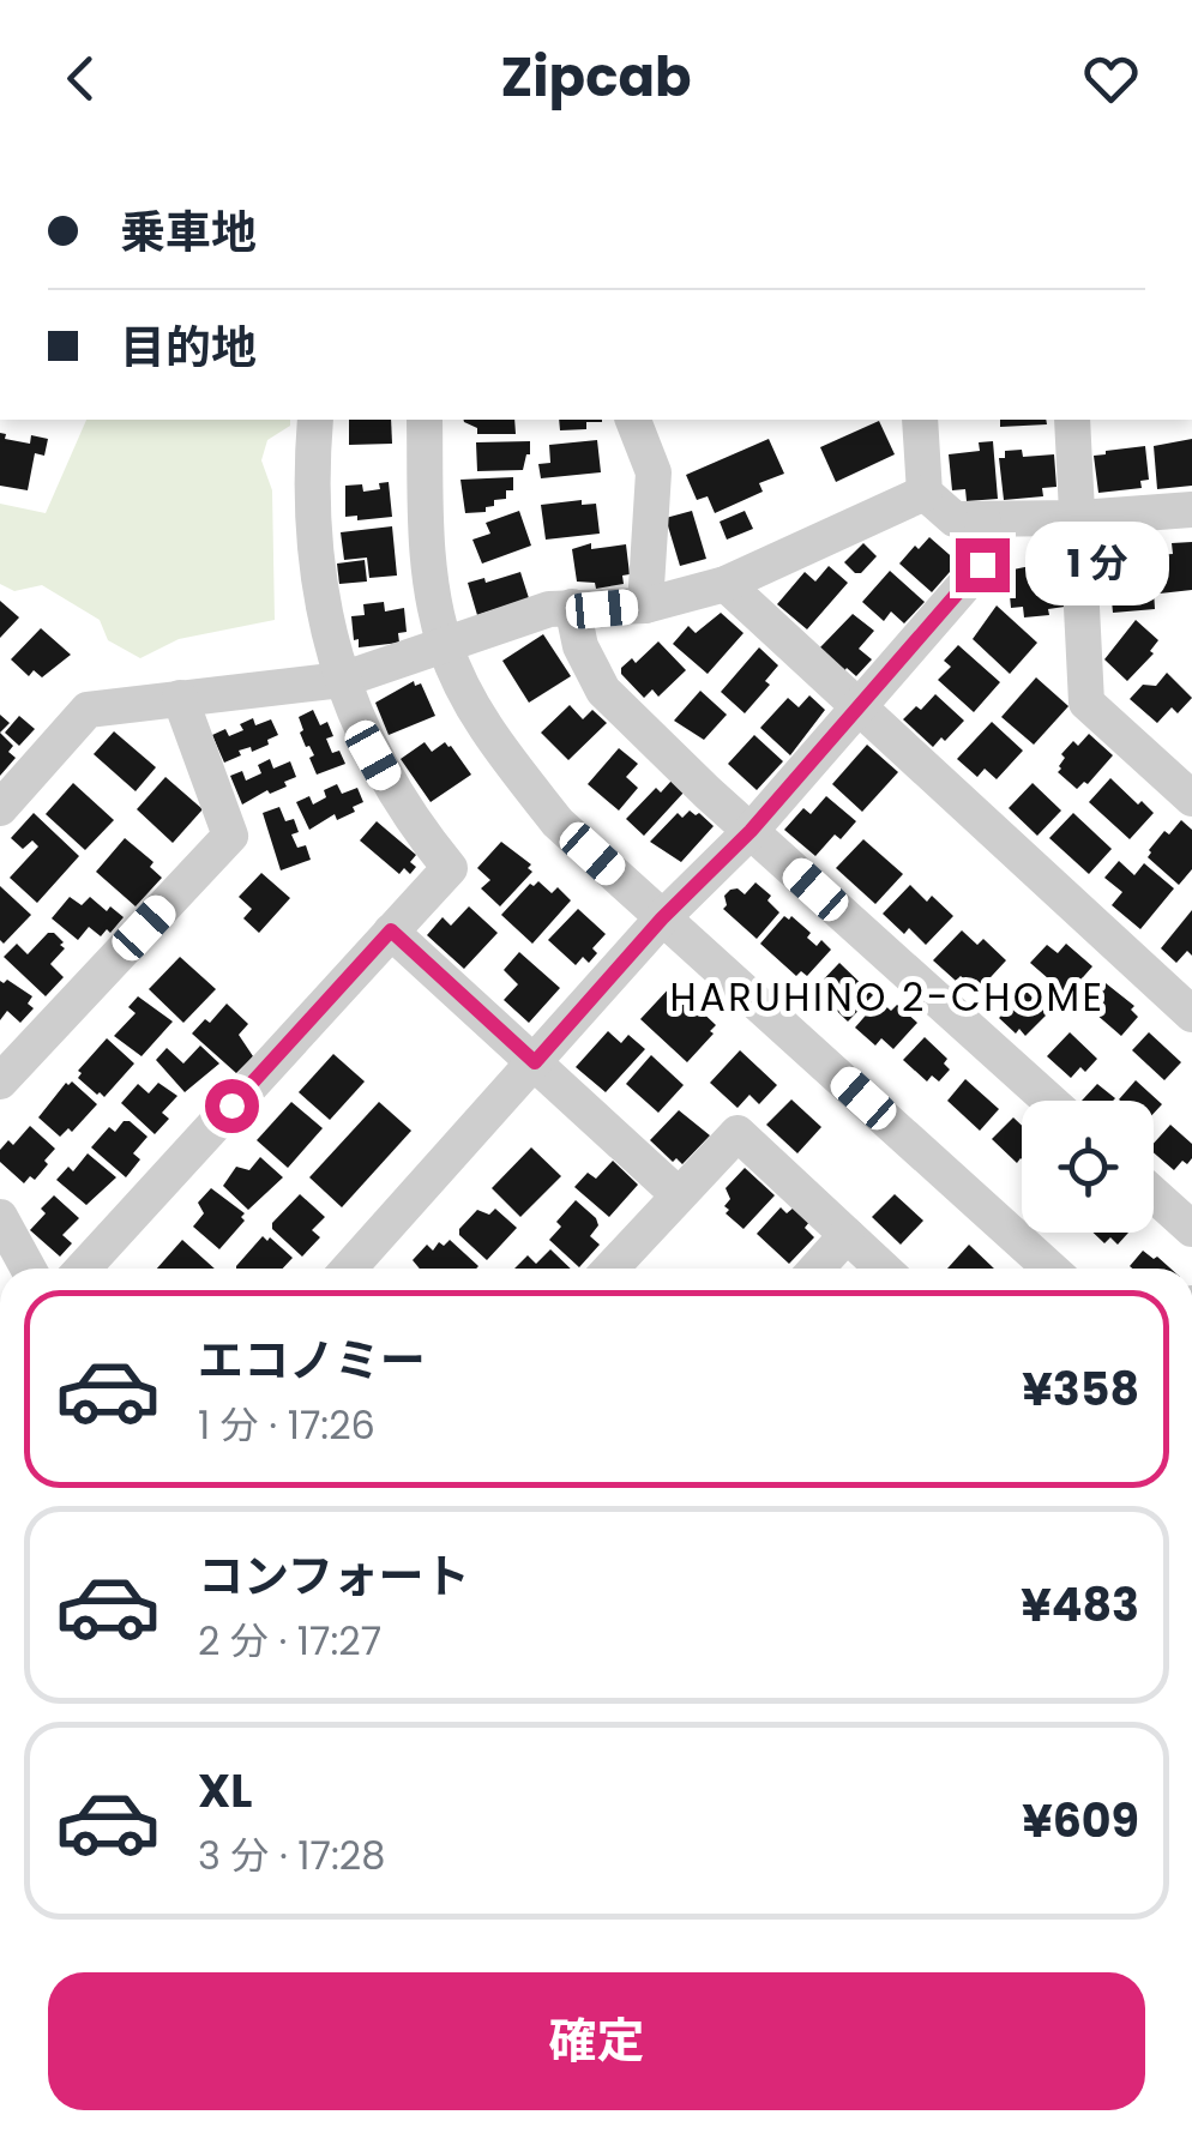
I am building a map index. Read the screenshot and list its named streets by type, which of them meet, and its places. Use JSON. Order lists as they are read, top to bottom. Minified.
{"districts":["HARUHINO 2-CHOME"],"page":{"header":"Zipcab","banner":["乗車地","目的地"],"bubble":"1 分","list":[{"name":"エコノミー","note":"1 分 · 17:26","value":"¥358"},{"name":"コンフォート","note":"2 分 · 17:27","value":"¥483"},{"name":"XL","note":"3 分 · 17:28","value":"¥609"}],"buttons":"確定"}}
